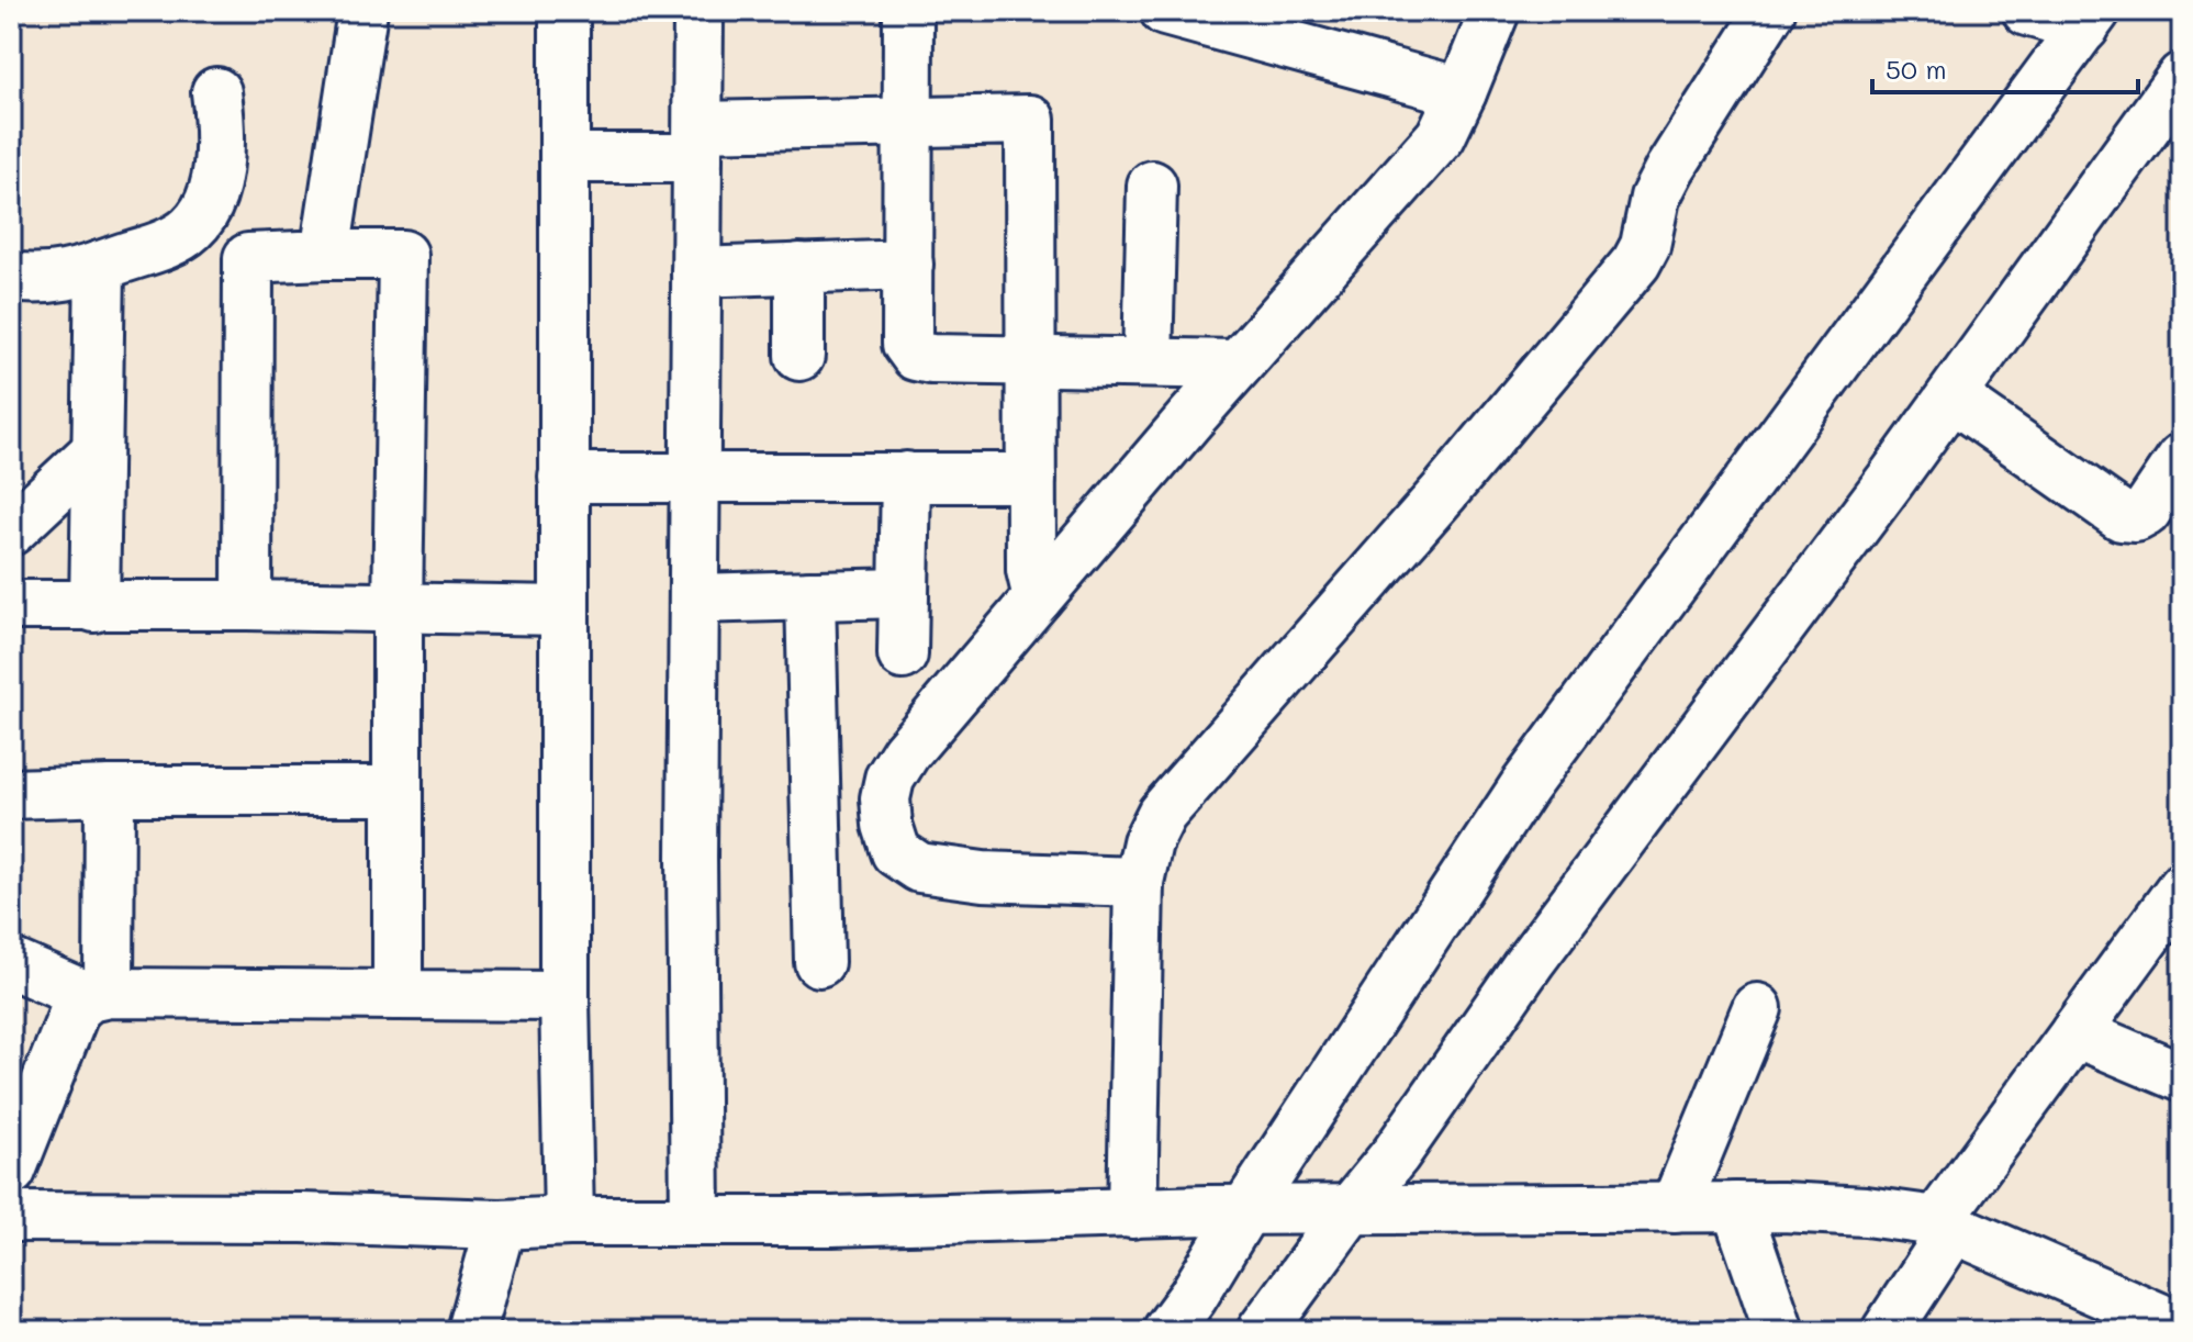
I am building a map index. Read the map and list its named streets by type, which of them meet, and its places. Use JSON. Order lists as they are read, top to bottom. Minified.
{"scale_bar":"50 m"}
